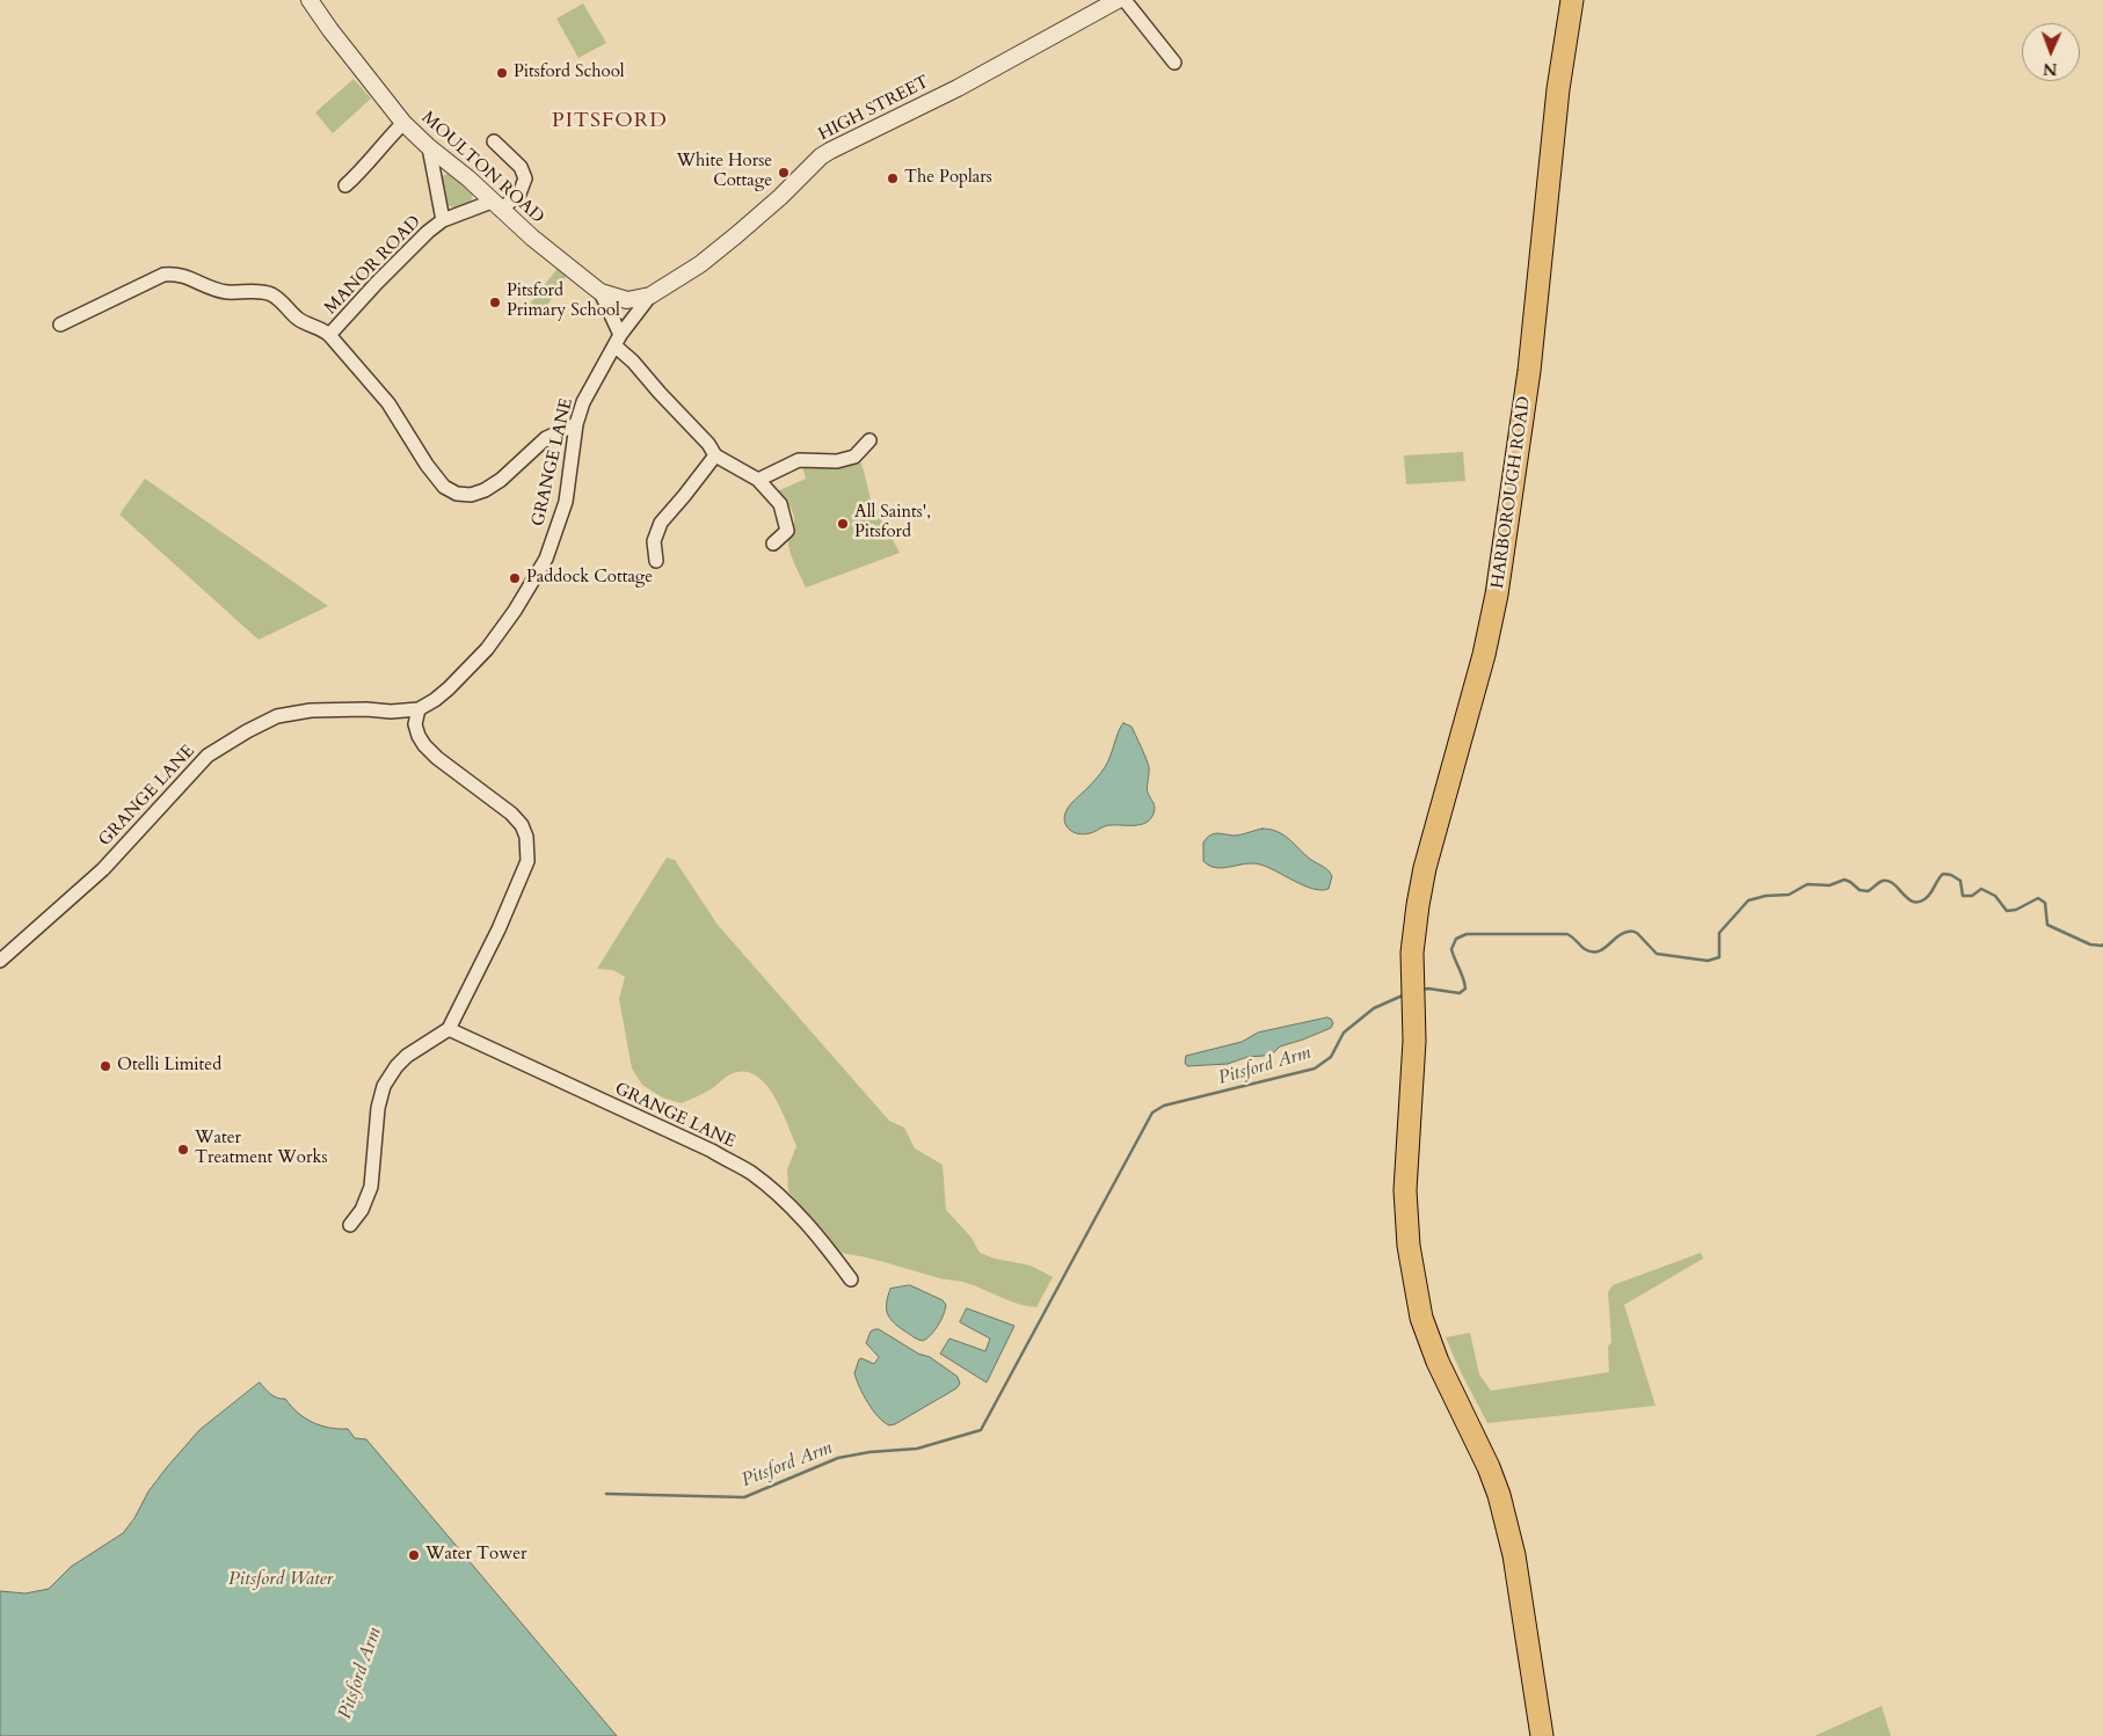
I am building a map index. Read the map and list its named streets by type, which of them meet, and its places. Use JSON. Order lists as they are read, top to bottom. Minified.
{"streets":{"highway":["HARBOROUGH ROAD"],"street":["HIGH STREET","MOULTON ROAD","MANOR ROAD","GRANGE LANE"]},"crossings":[["HIGH STREET","MOULTON ROAD"],["MOULTON ROAD","MANOR ROAD"],["MOULTON ROAD","GRANGE LANE"],["MANOR ROAD","GRANGE LANE"]],"districts":["PITSFORD"],"water":["Pitsford Arm","Pitsford Water"],"places":["Pitsford School","White Horse Cottage","The Poplars","Pitsford Primary School","All Saints', Pitsford","Paddock Cottage","Otelli Limited","Water Treatment Works","Water Tower"],"north":"bottom"}
